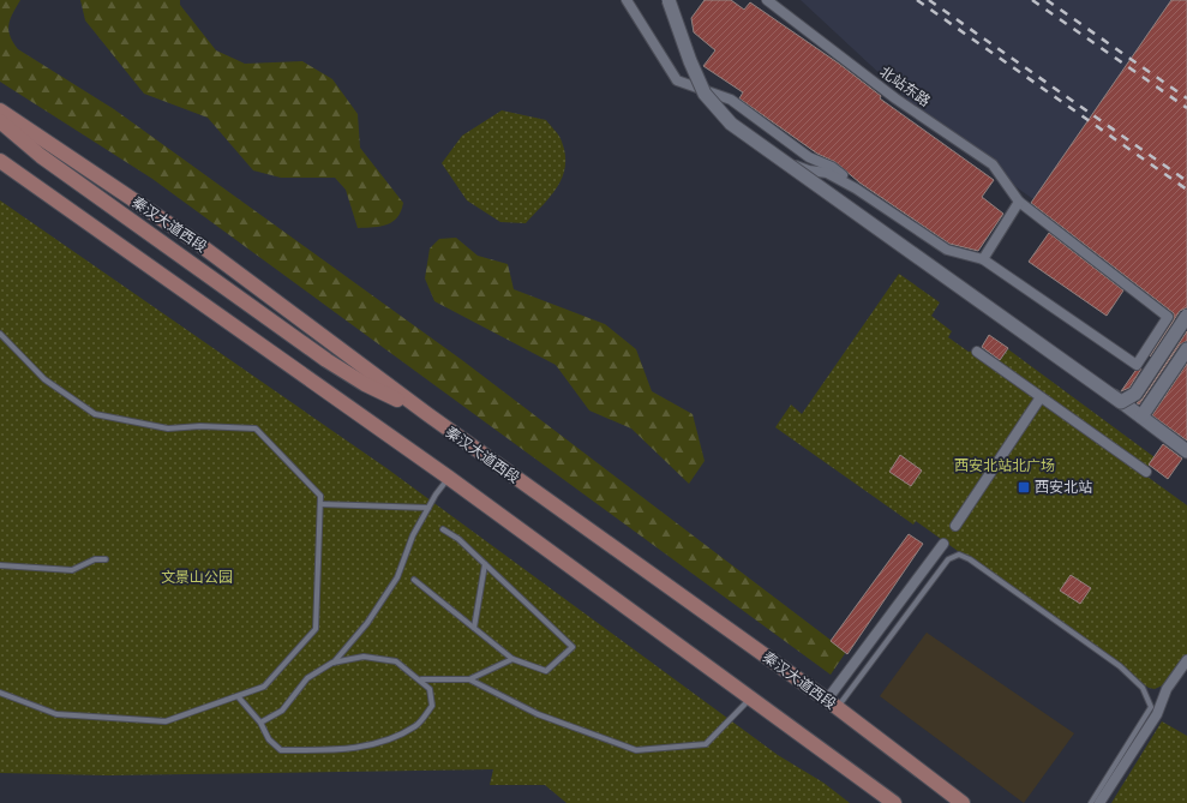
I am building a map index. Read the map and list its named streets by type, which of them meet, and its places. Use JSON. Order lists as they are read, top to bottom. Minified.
{"streets":{"main road":["秦汉大道西段"],"street":["北站东路"]},"parks":["西安北站北广场","文景山公园"],"places":{"transit":["西安北站"]}}
